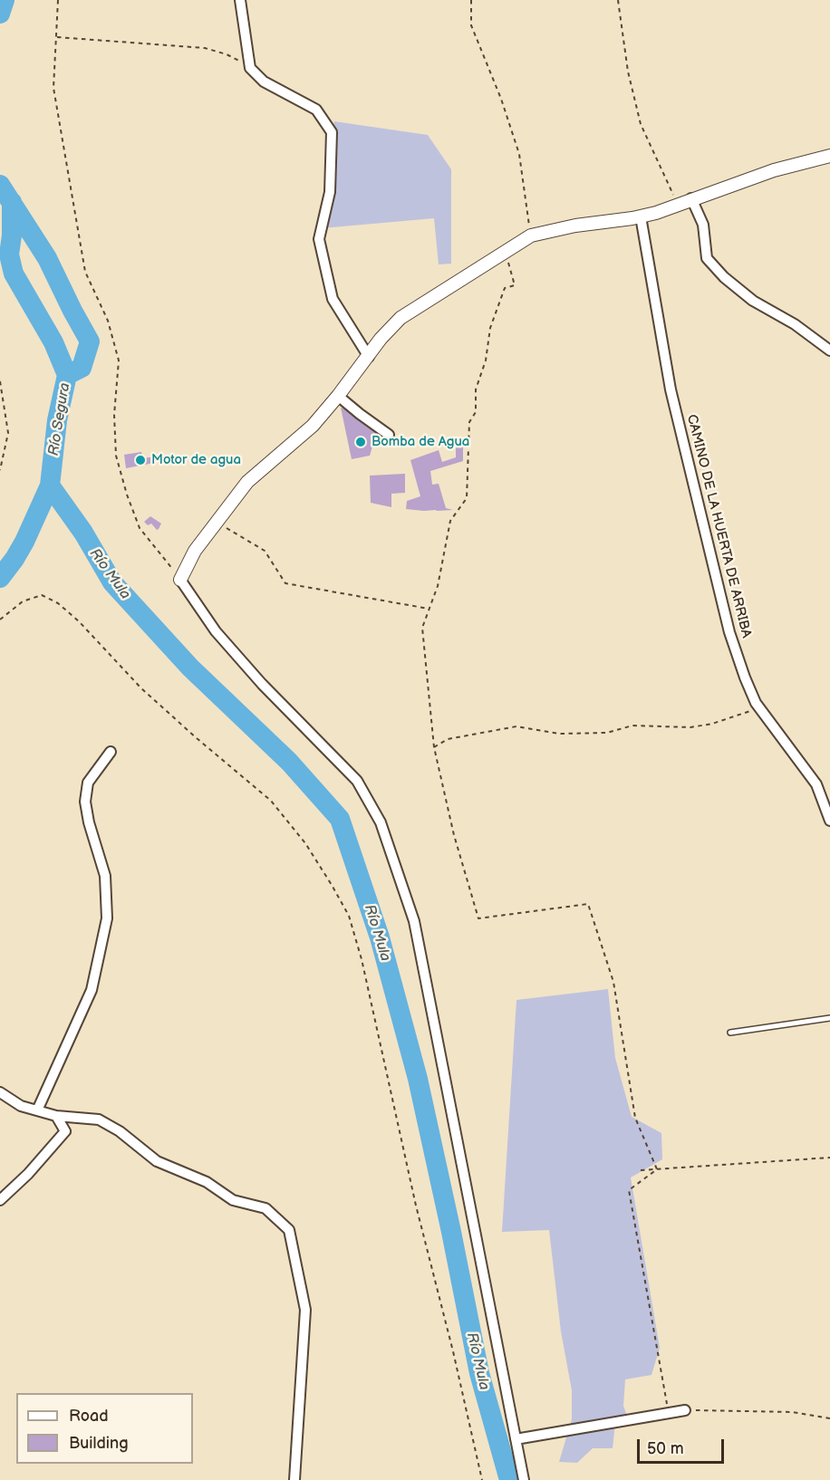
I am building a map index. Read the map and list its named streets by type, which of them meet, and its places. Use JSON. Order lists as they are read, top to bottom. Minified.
{"streets":{"street":["CAMINO DE LA HUERTA DE ARRIBA"]},"water":["Río Segura","Río Mula"],"places":["Bomba de Agua","Motor de agua"],"legend":["Road","Building"],"scale_bar":"50 m"}
